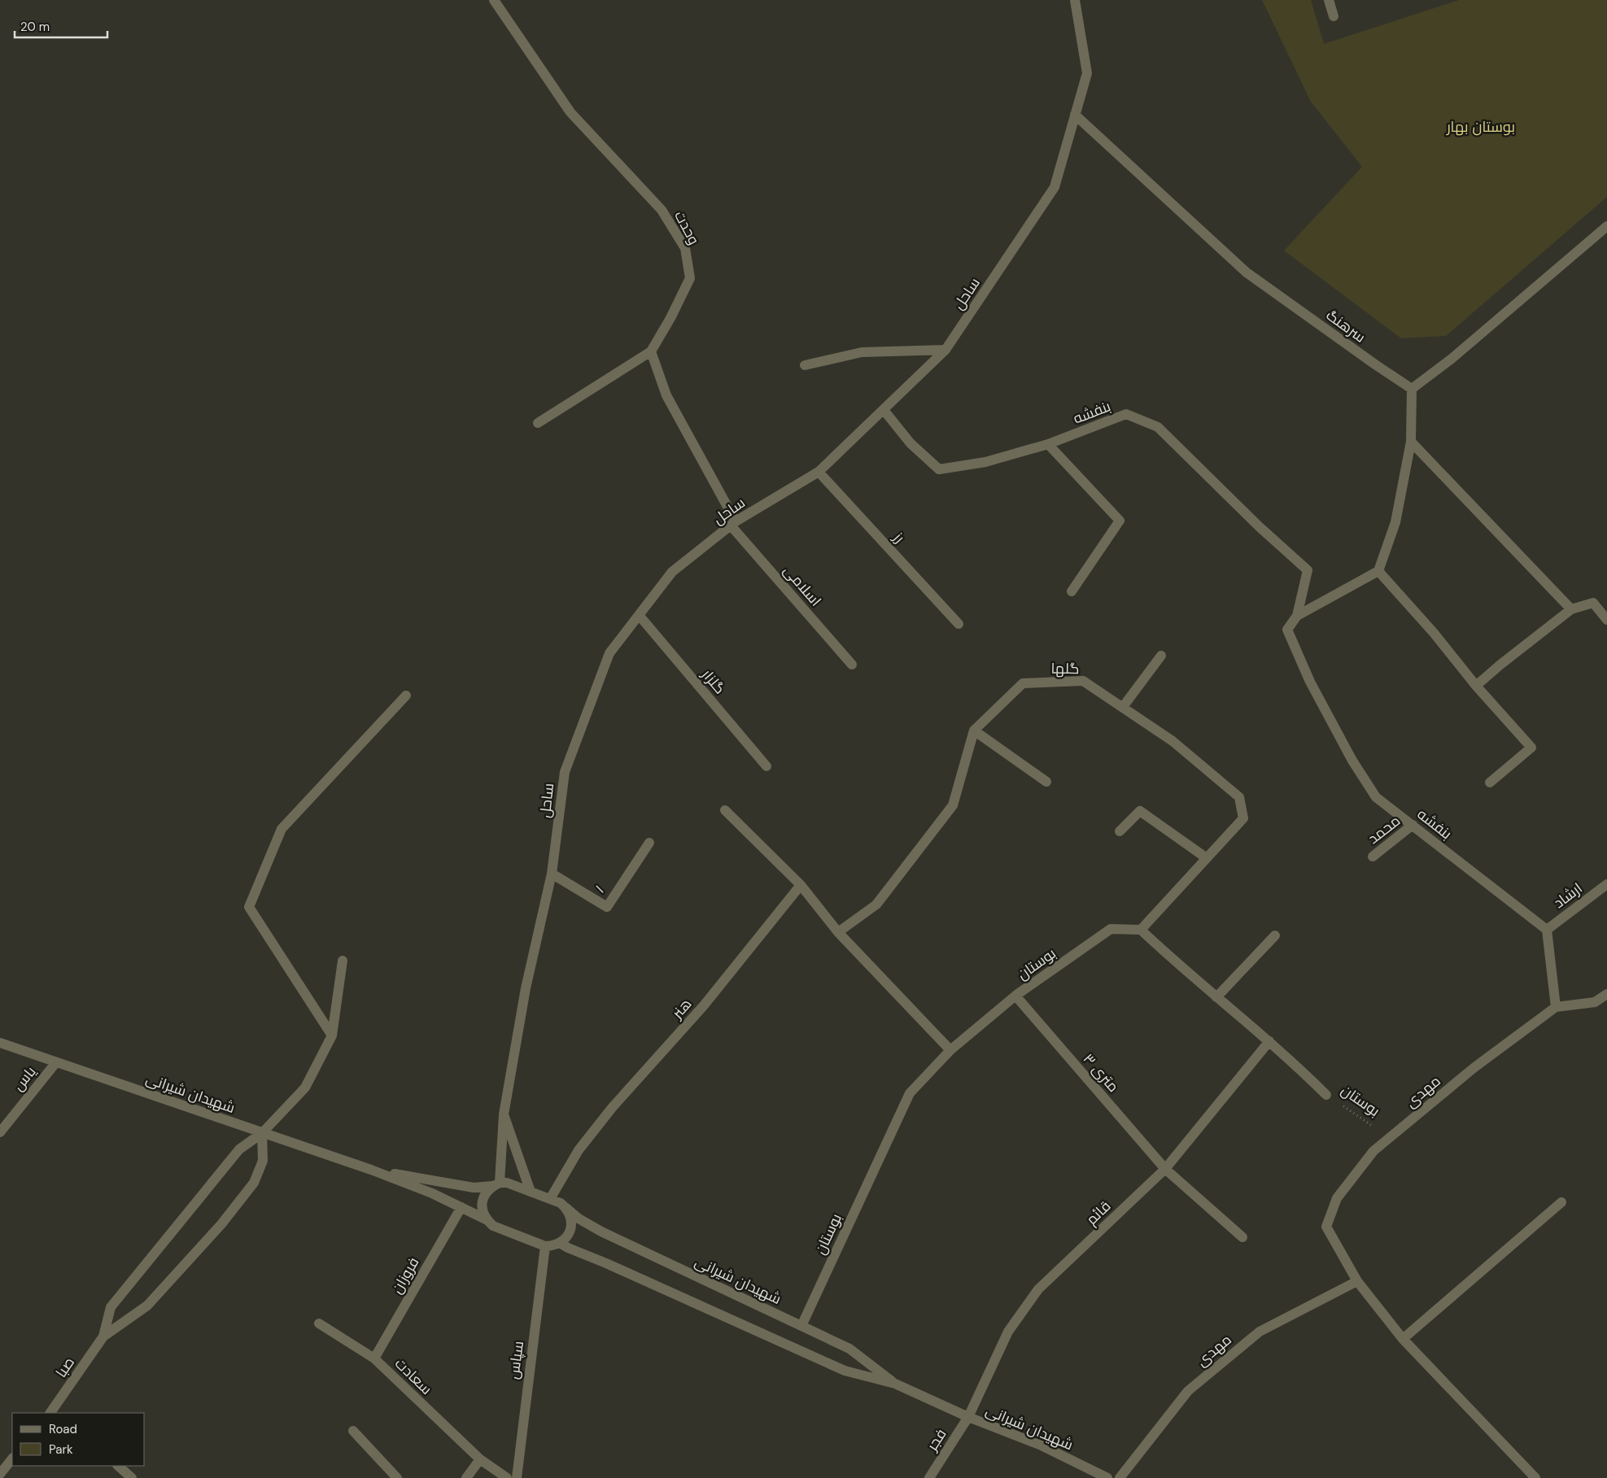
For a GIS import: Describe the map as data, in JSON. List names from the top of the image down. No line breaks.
{"streets":{"street":["وحدت","ساحل","سرهنگ","بنفشه","رز","اسلامی","گلها","گلزار","محمد","۱","ارشاد","بوستان","هنر","۳ متری","یاس","مهدی","شهیدان شیرانی","قائم","فروزان","سپاس","صبا","سعادت","فجر"]},"crossings":[["ساحل","سرهنگ"],["ساحل","بنفشه"],["ساحل","رز"],["ساحل","اسلامی"],["ساحل","گلزار"],["ساحل","۱"],["ساحل","شهیدان شیرانی"],["بنفشه","محمد"],["بنفشه","ارشاد"],["گلها","بوستان"],["بوستان","۳ متری"],["بوستان","مهدی"],["بوستان","شهیدان شیرانی"],["بوستان","قائم"],["هنر","شهیدان شیرانی"],["۳ متری","قائم"],["یاس","شهیدان شیرانی"],["شهیدان شیرانی","قائم"],["شهیدان شیرانی","فروزان"],["شهیدان شیرانی","سپاس"],["شهیدان شیرانی","فجر"],["قائم","فجر"],["فروزان","سعادت"]],"parks":["بوستان بهار"],"legend":["Road","Park"],"scale_bar":"20 m"}
